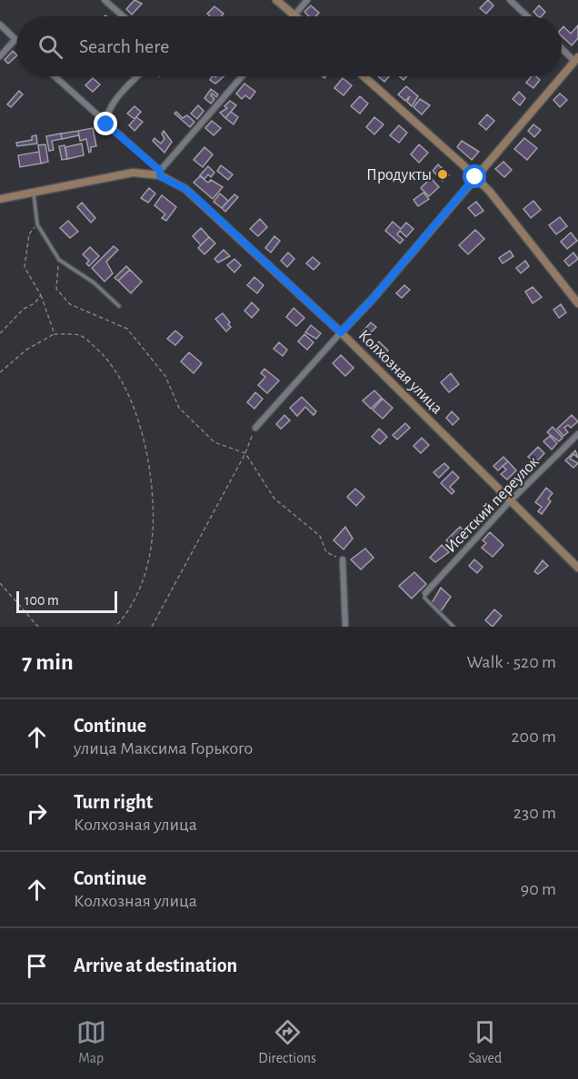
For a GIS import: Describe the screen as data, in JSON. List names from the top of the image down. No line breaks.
{"streets":{"main road":["Колхозная улица"],"street":["Исетский переулок"]},"crossings":[["Колхозная улица","Исетский переулок"]],"places":["Продукты"],"scale_bar":"100 m","page":{"search":"Search here","scale":"100 m","heading":["7 min","Walk · 520 m"],"list":[["Continue","улица Максима Горького","200 m"],["Turn right","Колхозная улица","230 m"],["Continue","Колхозная улица","90 m"],"Arrive at destination"],"nav":["Map","Directions","Saved"]}}
